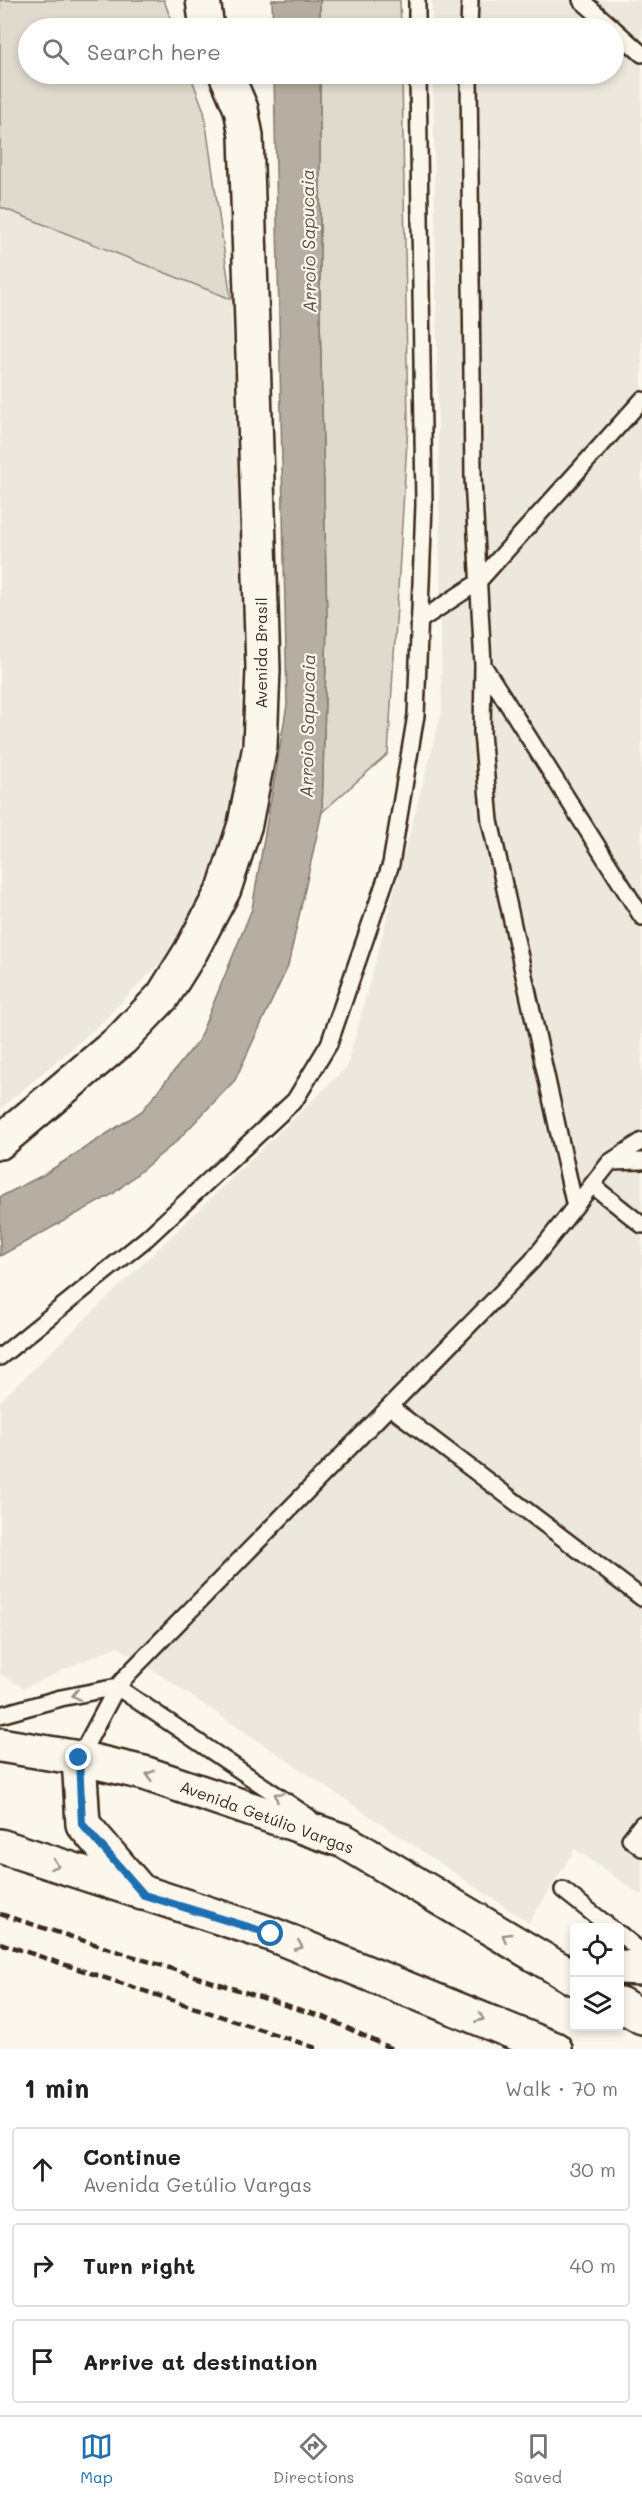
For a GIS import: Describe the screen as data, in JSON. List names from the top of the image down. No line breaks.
{"streets":{"main road":["Avenida Brasil","Avenida Getúlio Vargas"]},"water":["Arroio Sapucaia"],"page":{"search":"Search here","heading":["1 min","Walk · 70 m"],"list":[["Continue","Avenida Getúlio Vargas","30 m"],["Turn right","40 m"],"Arrive at destination"],"nav":["Map","Directions","Saved"]}}
